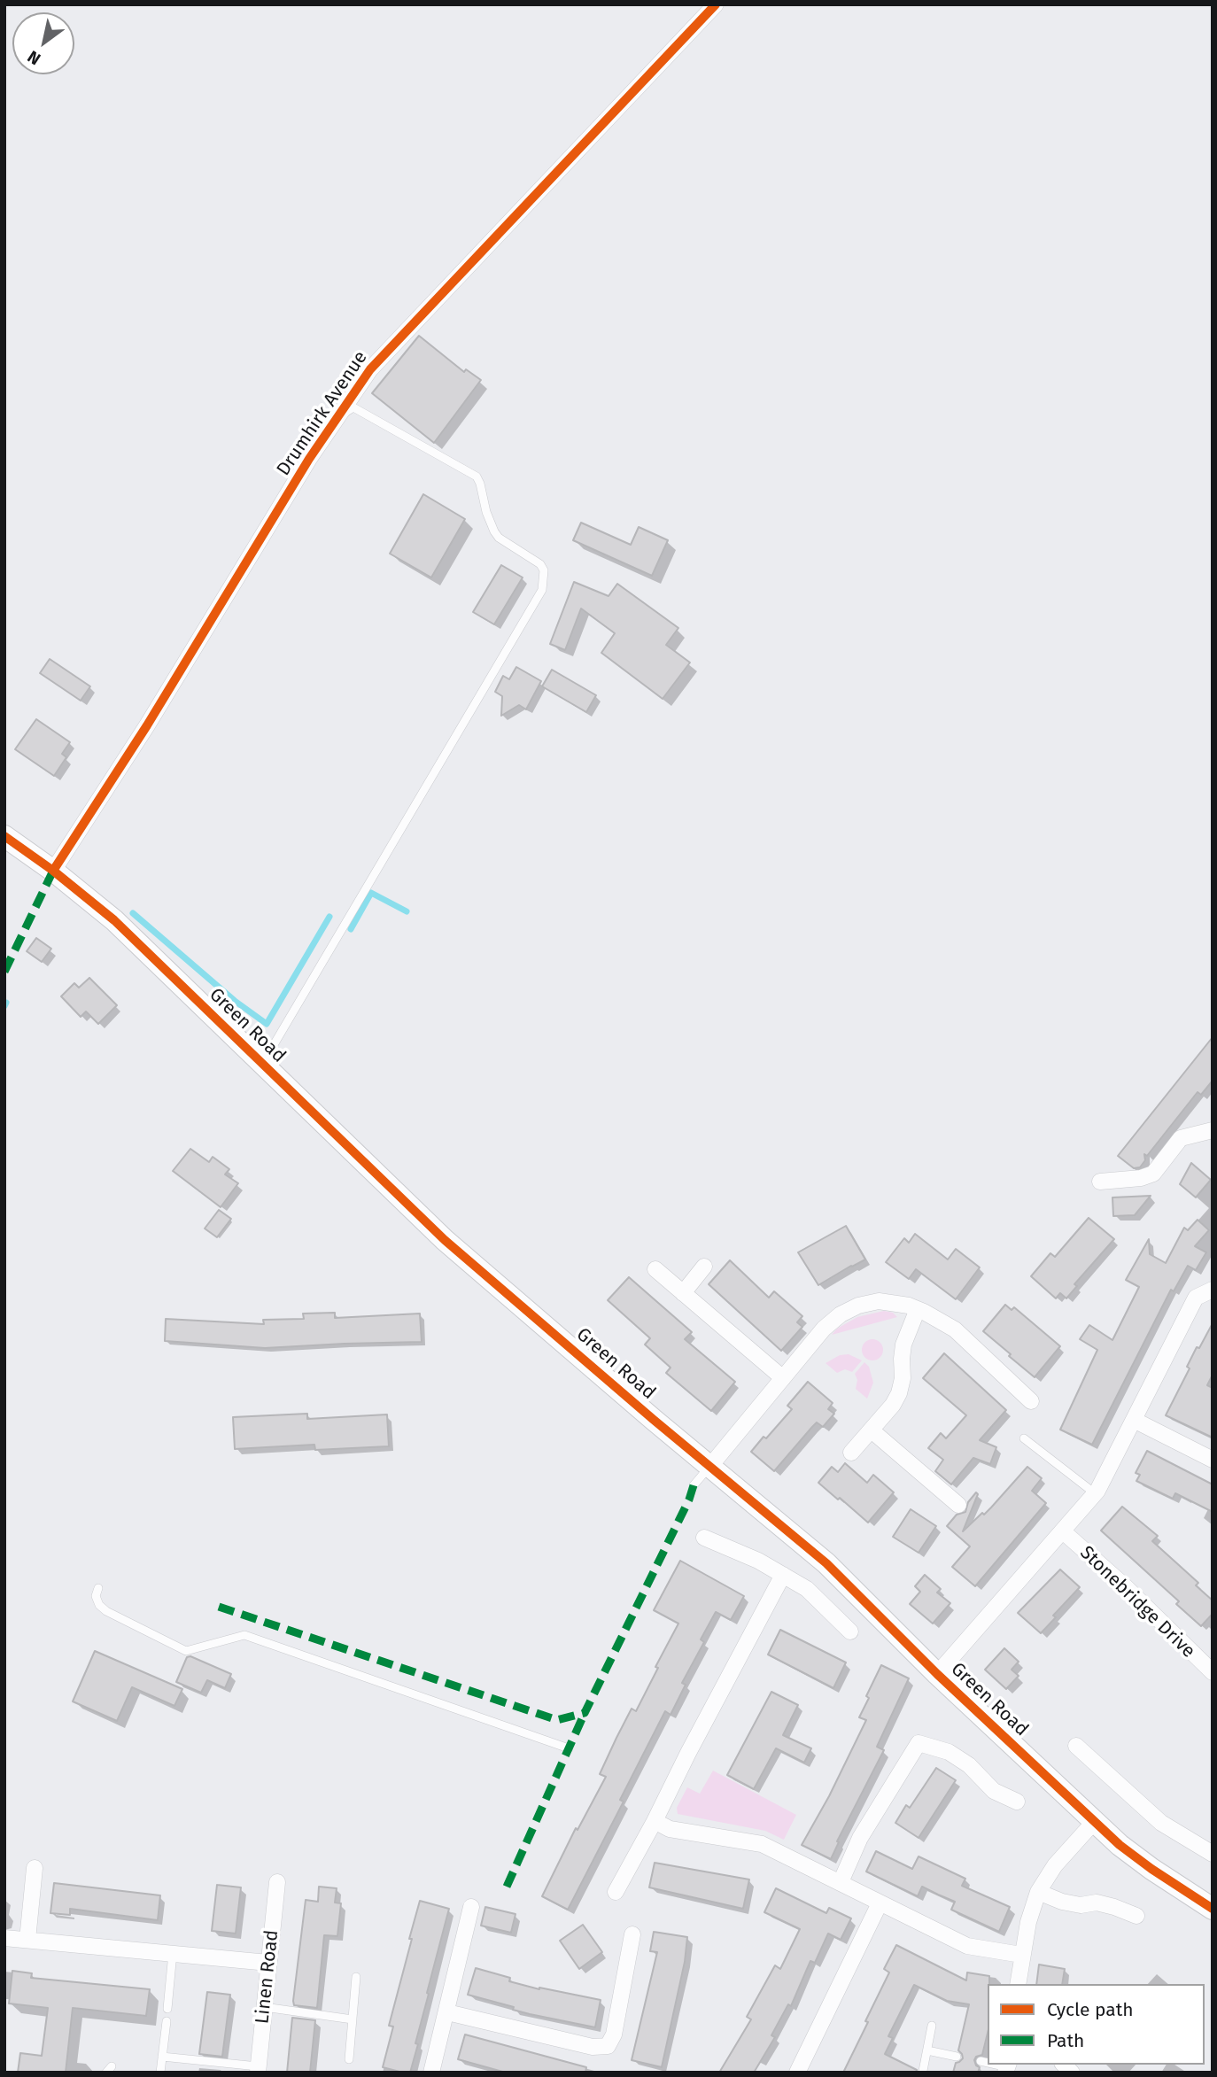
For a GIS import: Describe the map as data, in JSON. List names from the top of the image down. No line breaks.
{"streets":{"street":["Drumhirk Avenue","Green Road","Stonebridge Drive","Linen Road"]},"crossings":[["Drumhirk Avenue","Green Road"]],"legend":["Cycle path","Path"],"north":"bottom left"}
